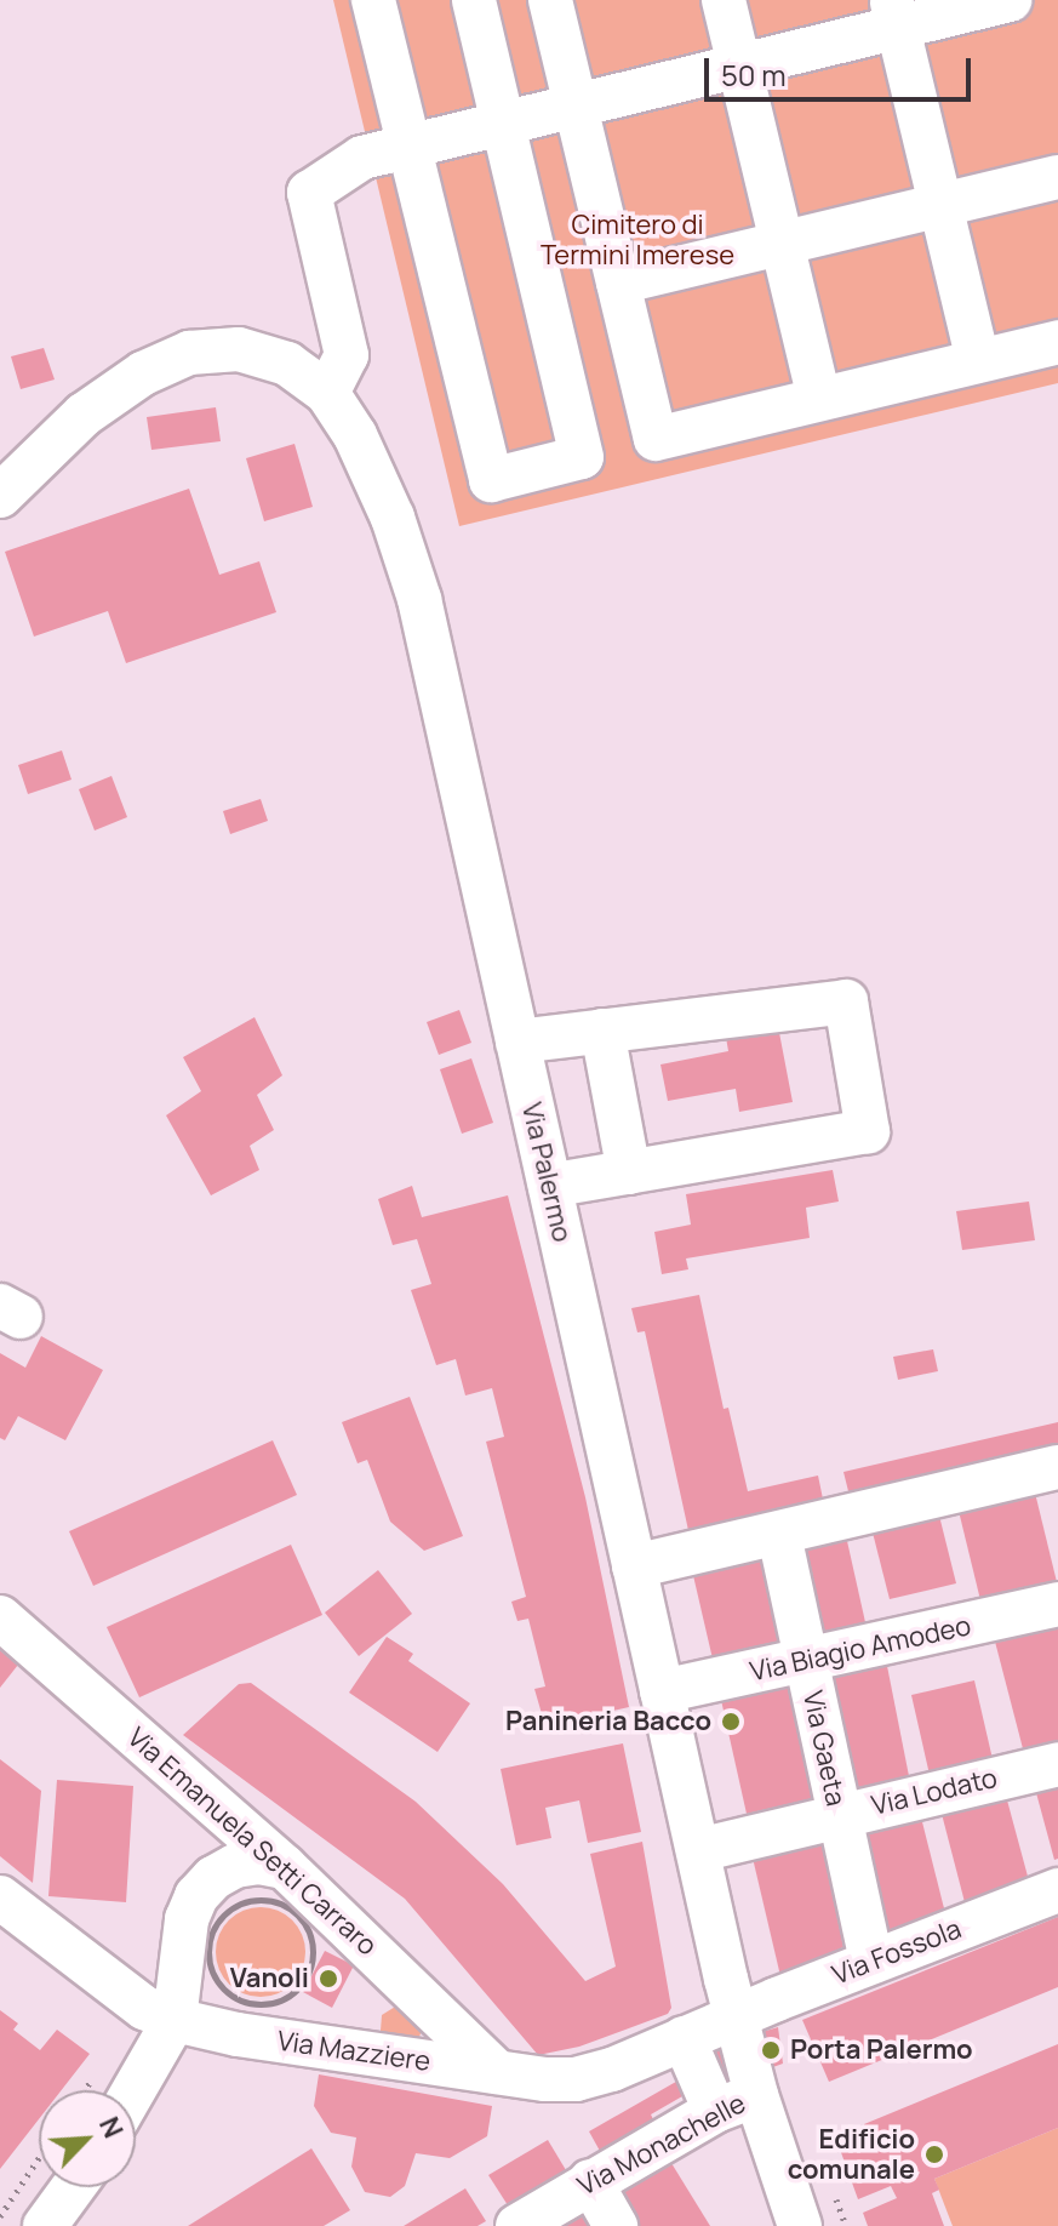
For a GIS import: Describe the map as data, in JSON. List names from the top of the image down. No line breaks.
{"streets":{"street":["Via Palermo","Via Biagio Amodeo","Via Gaeta","Via Lodato","Via Emanuela Setti Carraro","Via Fossola","Via Mazziere","Via Monachelle"]},"crossings":[["Via Palermo","Via Biagio Amodeo"],["Via Palermo","Via Lodato"],["Via Palermo","Via Fossola"],["Via Palermo","Via Mazziere"],["Via Palermo","Via Monachelle"],["Via Biagio Amodeo","Via Gaeta"],["Via Gaeta","Via Lodato"],["Via Gaeta","Via Fossola"],["Via Emanuela Setti Carraro","Via Mazziere"],["Via Fossola","Via Mazziere"]],"parks":["Cimitero di Termini Imerese"],"places":["Panineria Bacco","Vanoli","Porta Palermo","Edificio comunale"],"scale_bar":"50 m","north":"top right"}
